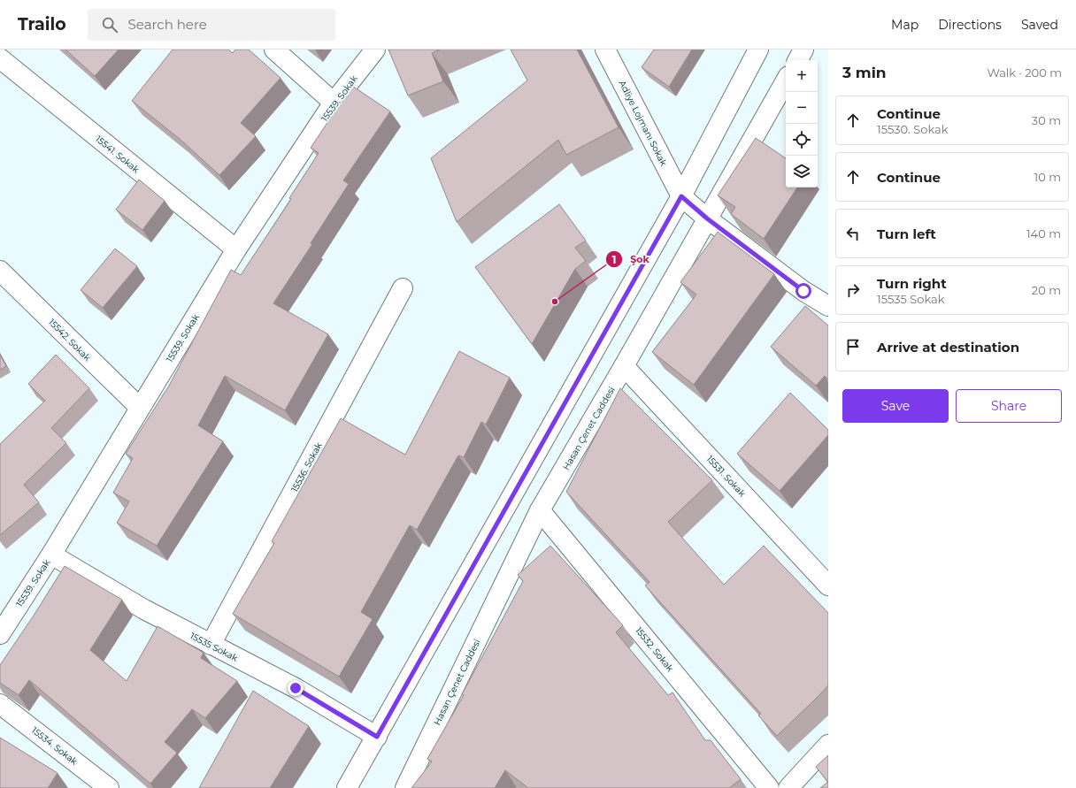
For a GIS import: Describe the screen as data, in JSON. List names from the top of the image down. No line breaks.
{"streets":{"street":["15539. Sokak","Adliye Lojmanı Sokak","15541. Sokak","15542. Sokak","Hasan Çenet Caddesi","15536. Sokak","15531. Sokak","15535 Sokak","15532. Sokak","15534. Sokak"]},"crossings":[["15539. Sokak","15541. Sokak"],["15539. Sokak","15542. Sokak"],["15539. Sokak","15535 Sokak"],["Hasan Çenet Caddesi","15531. Sokak"],["Hasan Çenet Caddesi","15532. Sokak"],["15536. Sokak","15535 Sokak"]],"places":["Şok"],"page":{"header":"Trailo","search":"Search here","nav":["Map","Directions","Saved"],"heading":["3 min","Walk · 200 m"],"map_buttons":["+","−"],"list":[["Continue","15530. Sokak","30 m"],["Continue","10 m"],["Turn left","140 m"],["Turn right","15535 Sokak","20 m"],"Arrive at destination"],"buttons":["Save","Share"]}}
